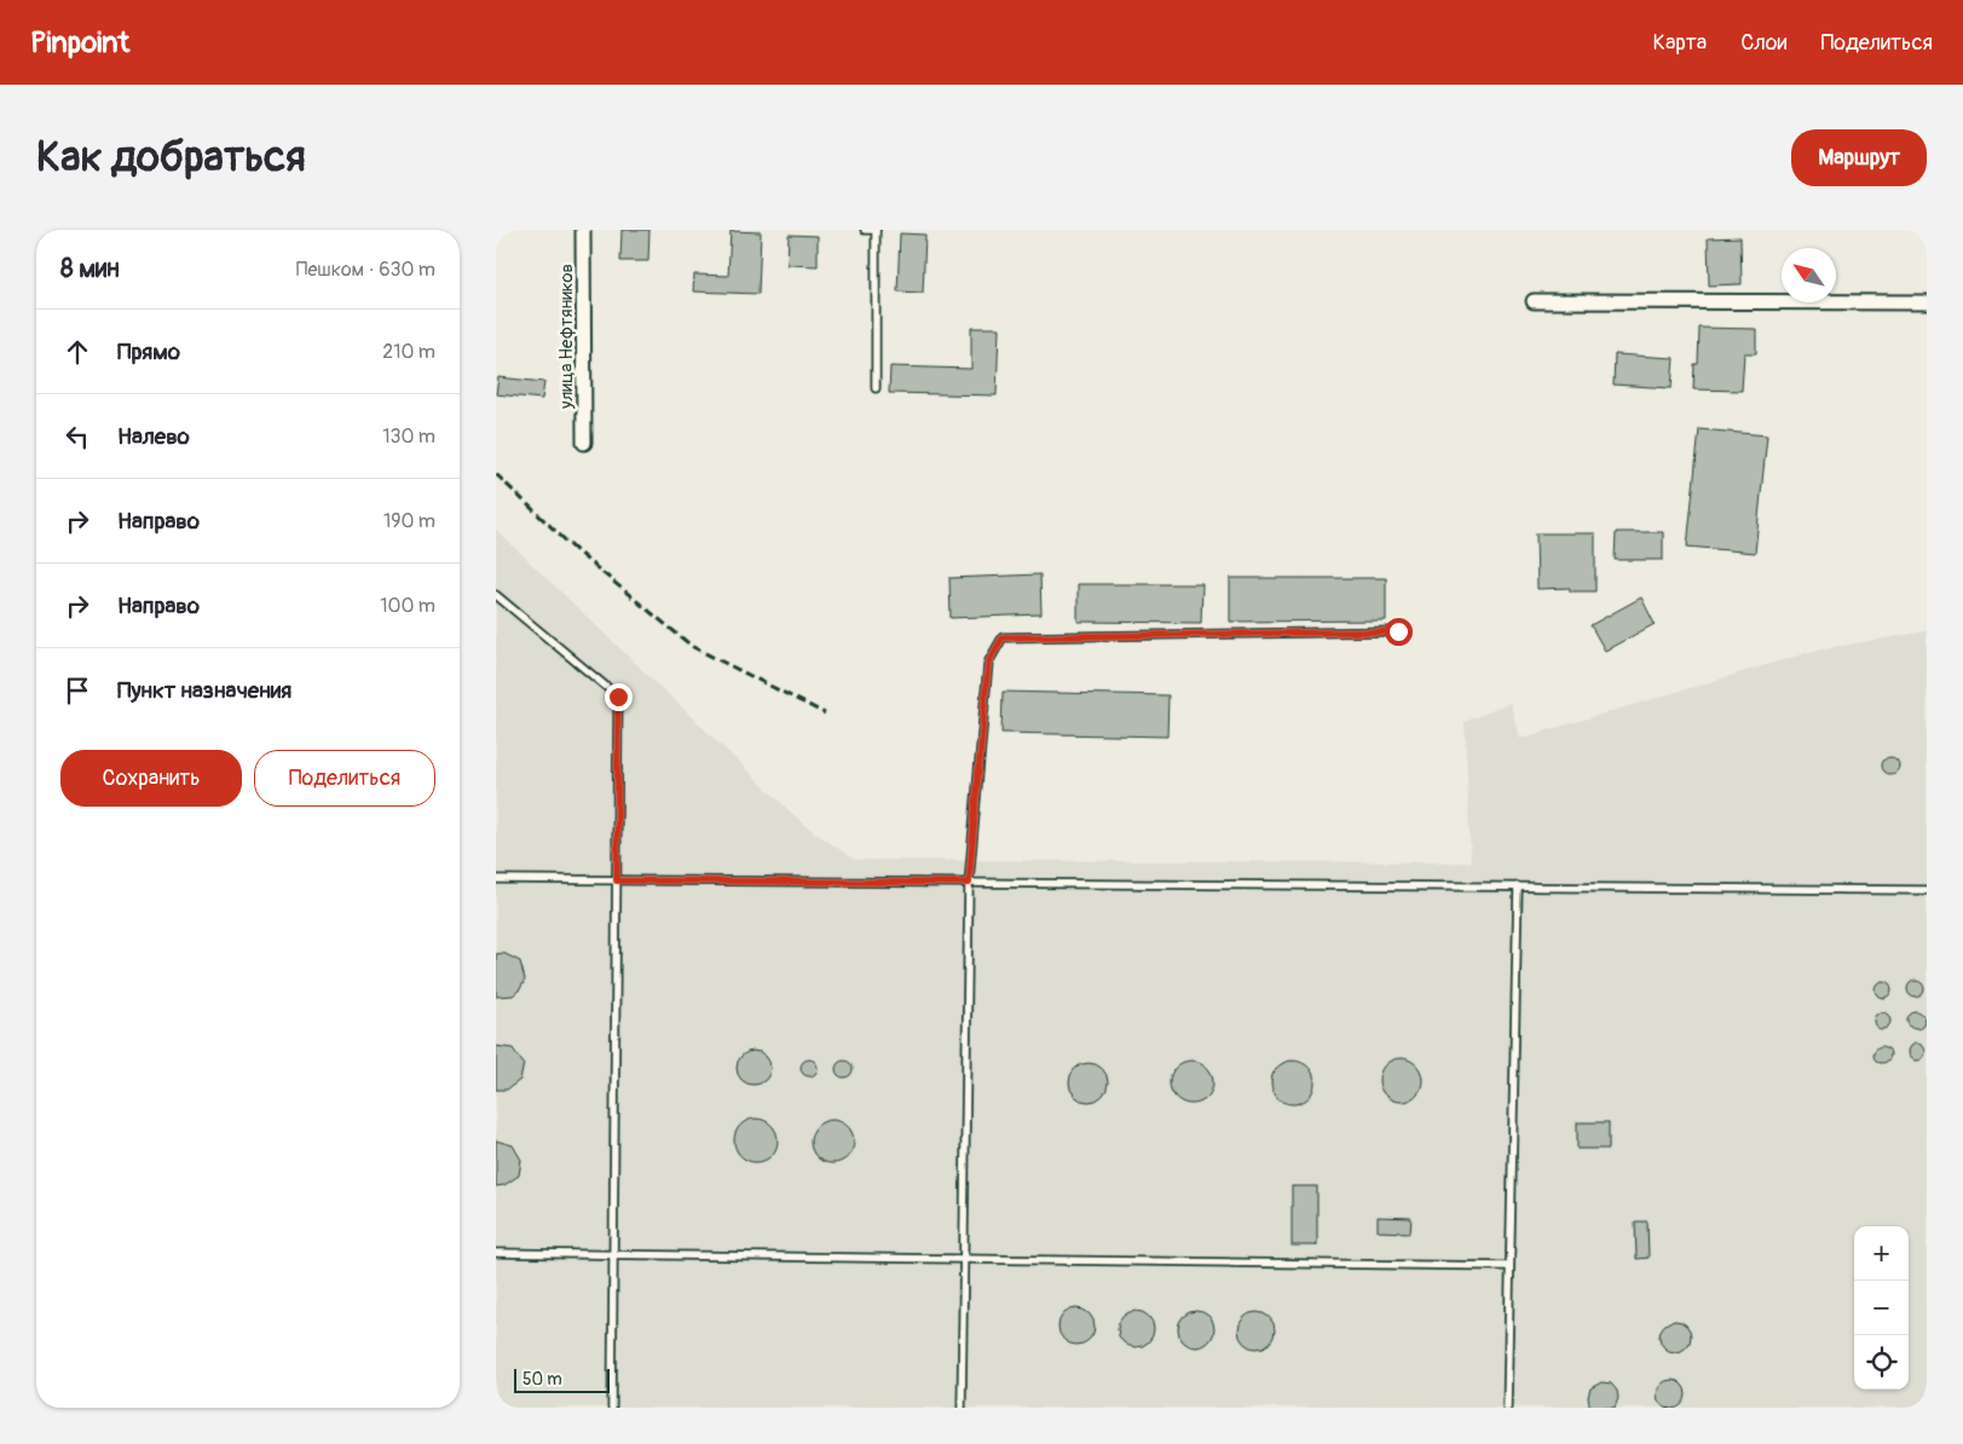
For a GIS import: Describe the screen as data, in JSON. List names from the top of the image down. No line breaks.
{"streets":{"street":["улица Нефтяников"]},"scale_bar":"50 m","north":"top left","page":{"header":"Pinpoint","nav":["Карта","Слои","Поделиться"],"buttons":["Маршрут",["Сохранить","Поделиться"]],"title":"Как добраться","heading":["8 мин","Пешком · 630 m"],"list":[["Прямо","210 m"],["Налево","130 m"],["Направо","190 m"],["Направо","100 m"],"Пункт назначения"],"map_buttons":["+","−"],"scale":"50 m"}}
